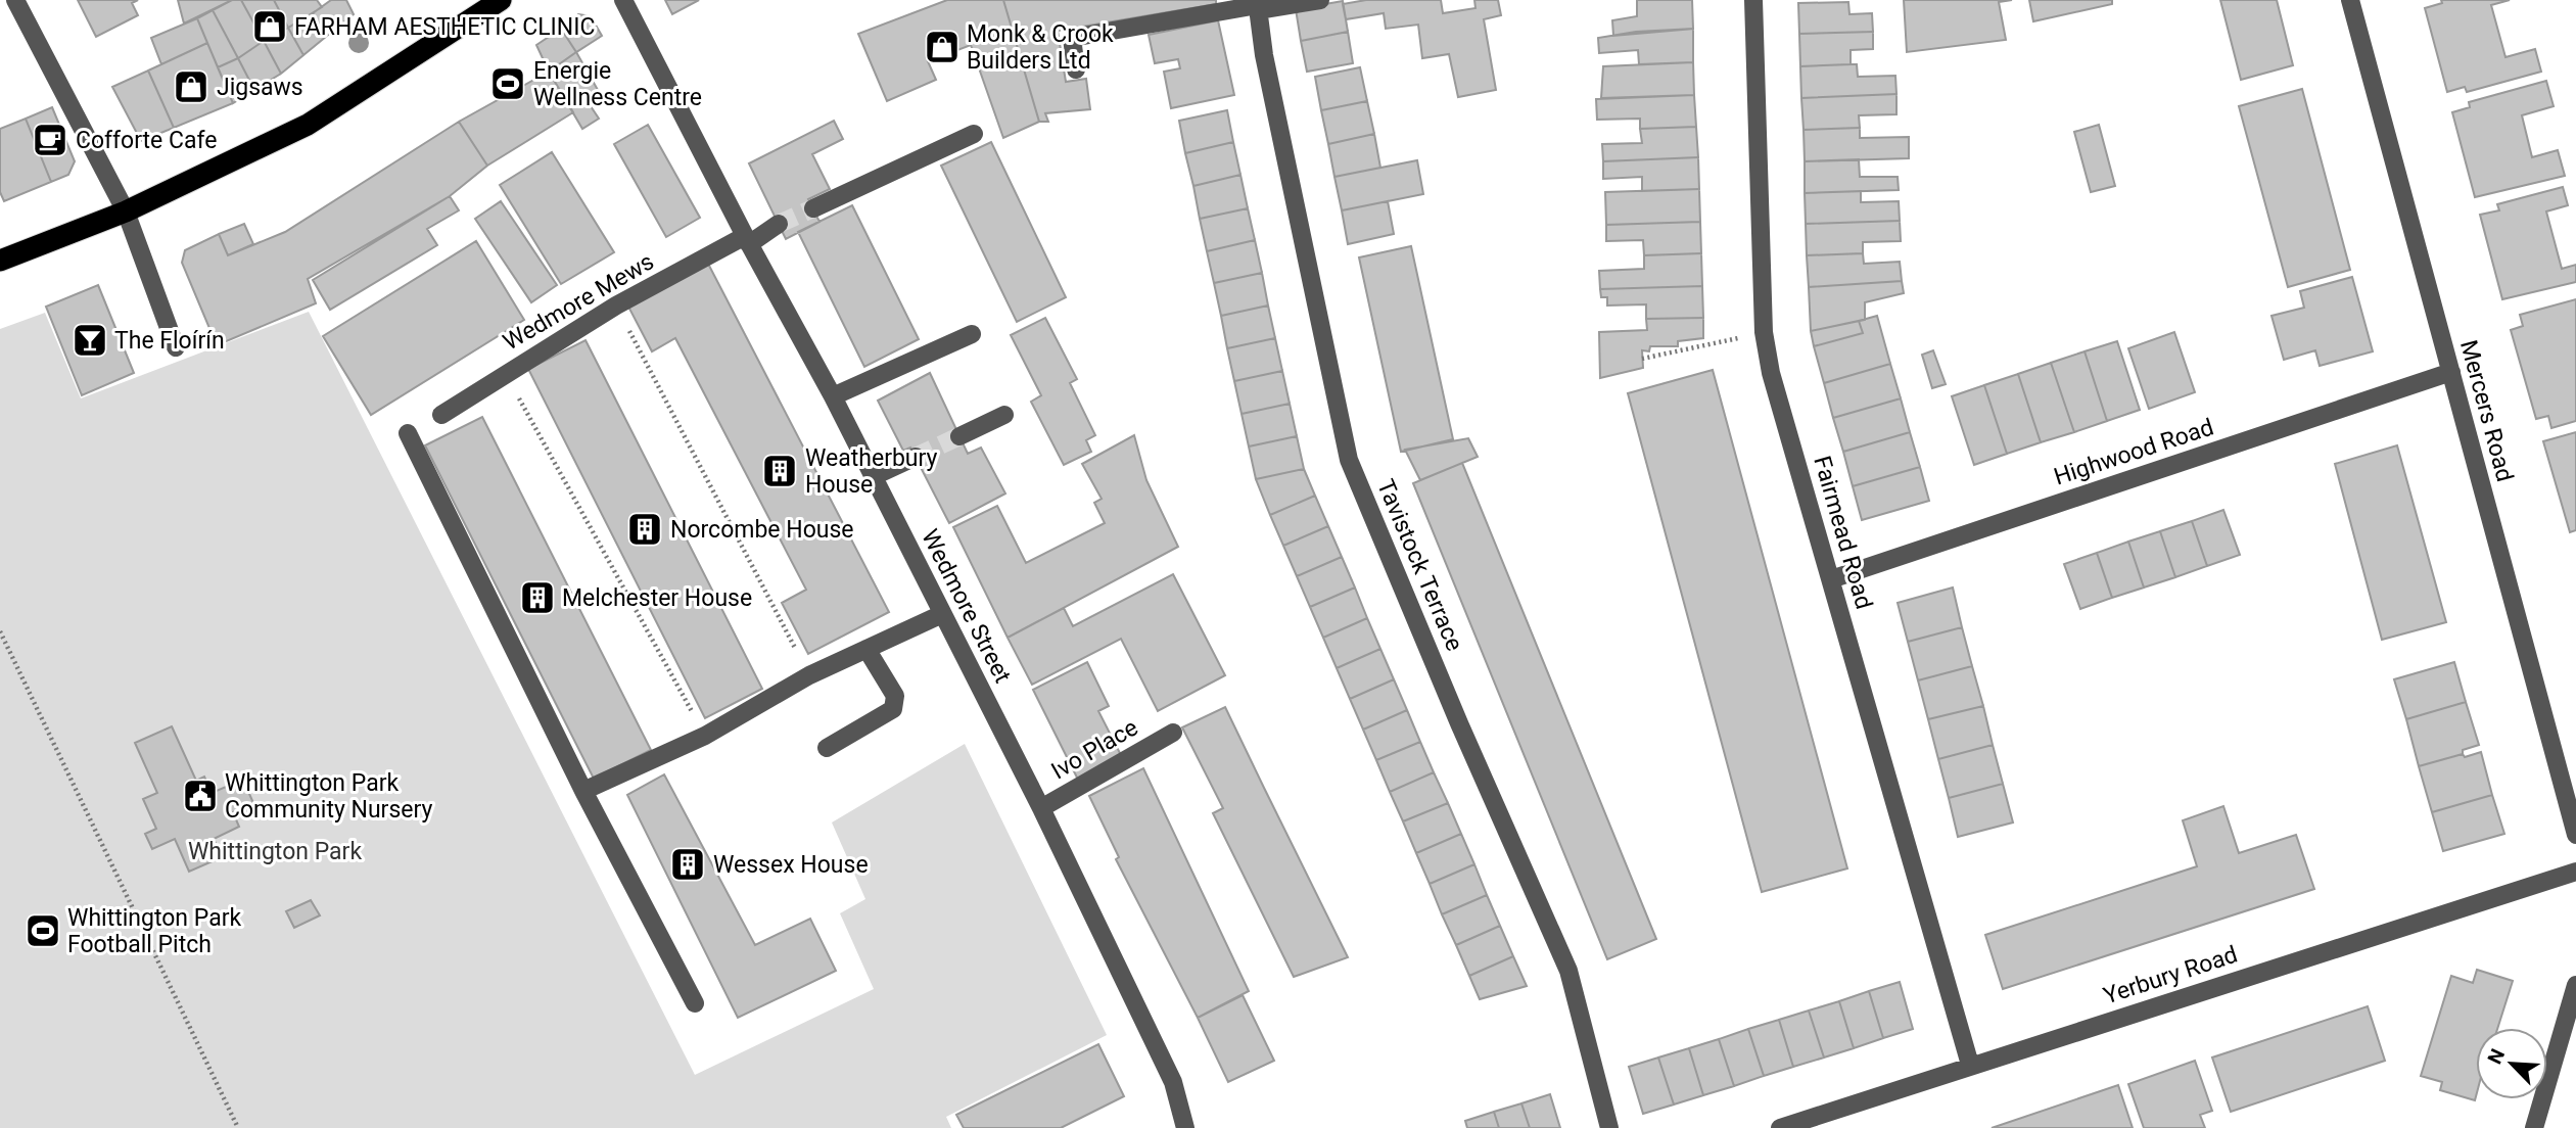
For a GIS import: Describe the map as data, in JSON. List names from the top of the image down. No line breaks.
{"streets":{"street":["Wedmore Mews","Mercers Road","Highwood Road","Fairmead Road","Tavistock Terrace","Wedmore Street","Ivo Place","Yerbury Road"]},"crossings":[["Wedmore Mews","Wedmore Street"],["Mercers Road","Highwood Road"],["Highwood Road","Fairmead Road"],["Fairmead Road","Yerbury Road"],["Wedmore Street","Ivo Place"]],"parks":["Whittington Park"],"places":{"shop":["FARHAM AESTHETIC CLINIC","Monk & Crook Builders Ltd","Jigsaws"],"sports":["Energie Wellness Centre","Whittington Park Football Pitch"],"cafe":["Cofforte Cafe"],"bar":["The Floírín"],"building":["Weatherbury House","Norcombe House","Melchester House","Wessex House"],"public building":["Whittington Park Community Nursery"]},"north":"top left"}
